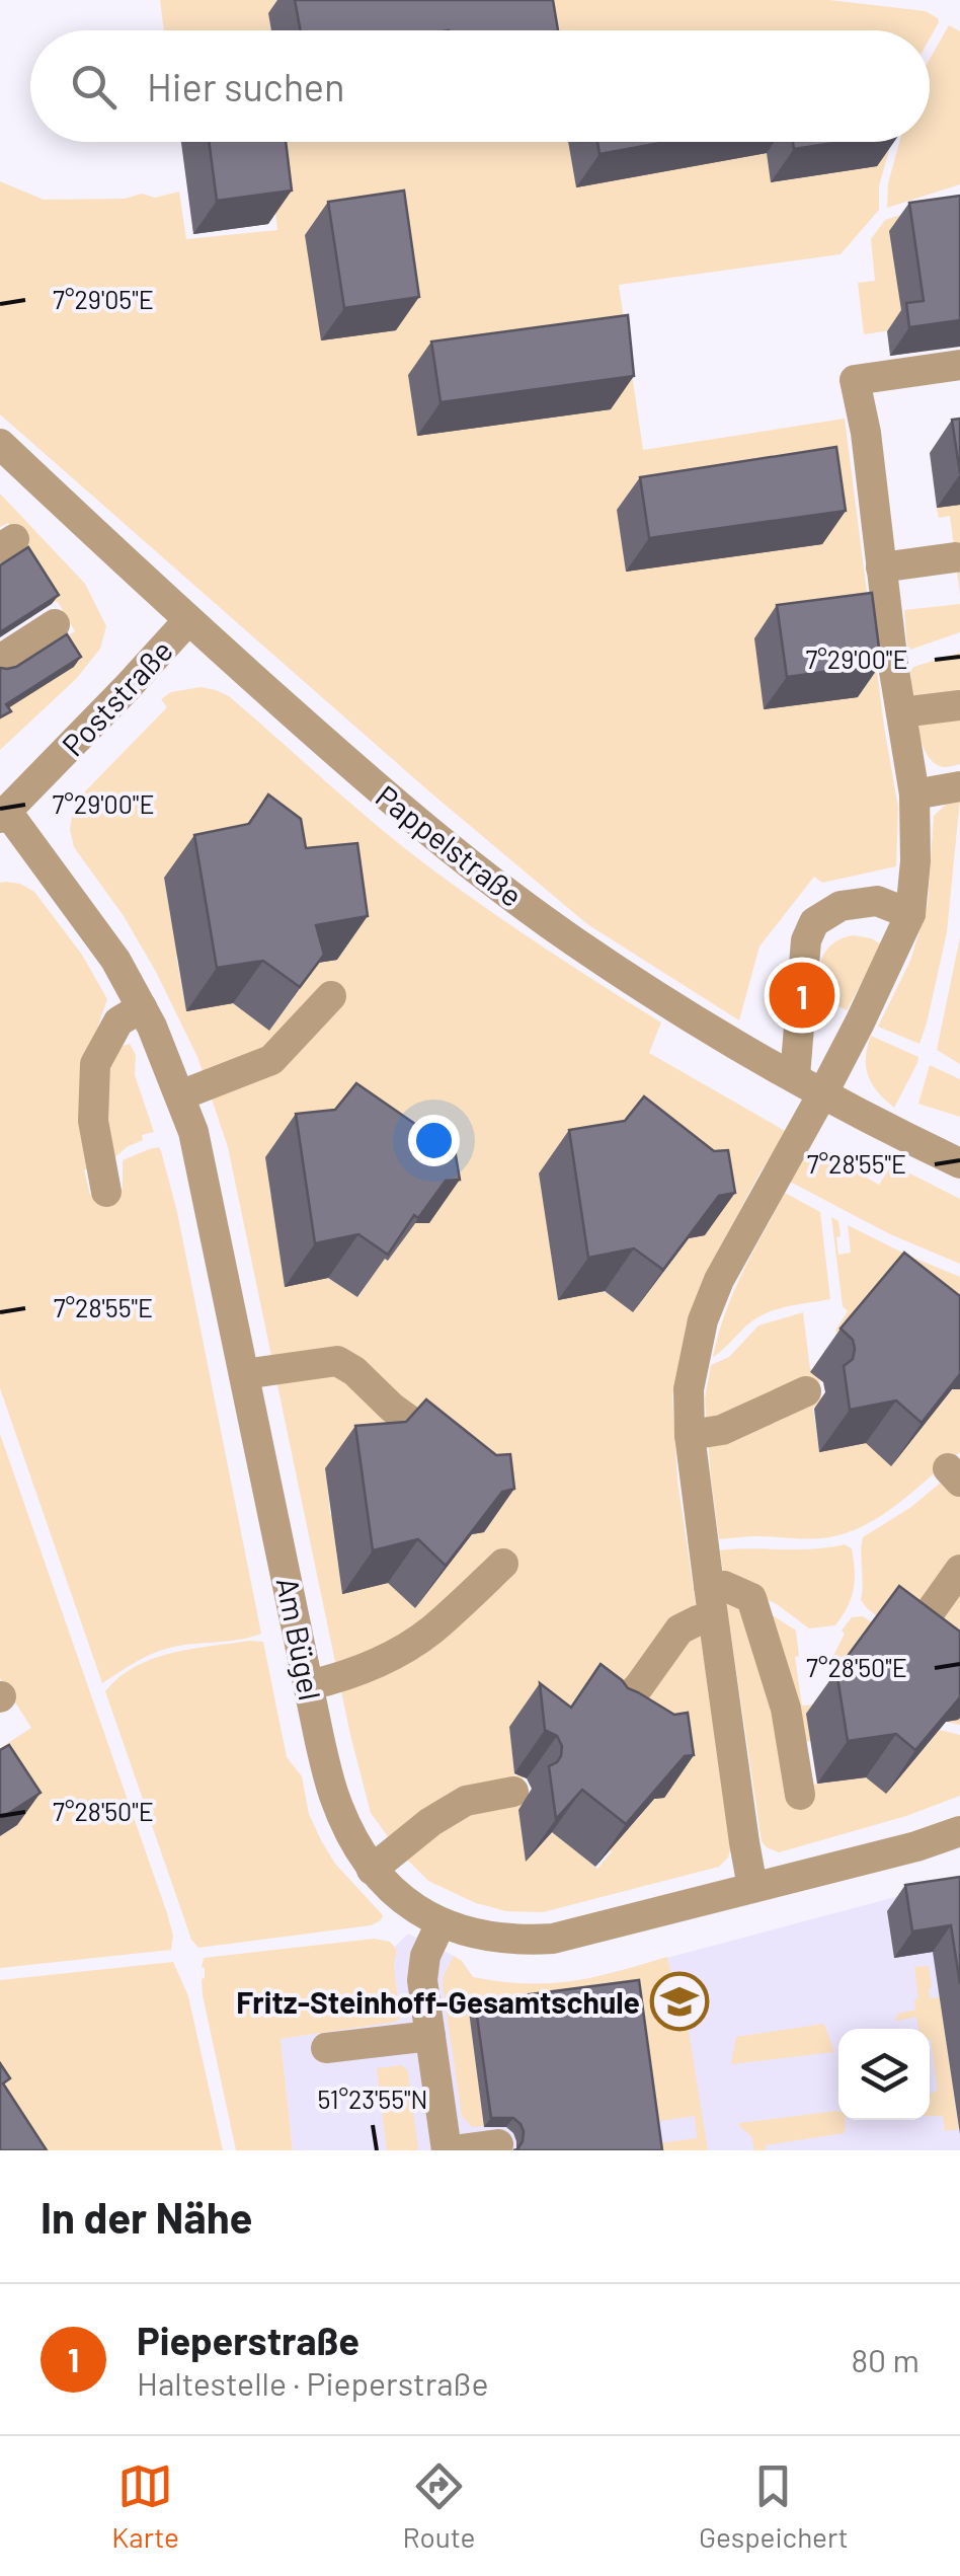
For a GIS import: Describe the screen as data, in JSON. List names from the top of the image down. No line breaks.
{"streets":{"street":["Poststraße","Pappelstraße","Am Bügel"]},"crossings":[["Poststraße","Pappelstraße"],["Poststraße","Am Bügel"]],"places":{"school or university":["Fritz-Steinhoff-Gesamtschule"]},"page":{"search":"Hier suchen","pins":"1","heading":"In der Nähe","list":[{"mark":"1","name":"Pieperstraße","note":"Haltestelle · Pieperstraße","value":"80 m"}],"nav":["Karte","Route","Gespeichert"]},"coordinates":["7°29'05\"E","7°29'00\"E","7°28'55\"E","7°28'50\"E","51°23'55\"N"]}
